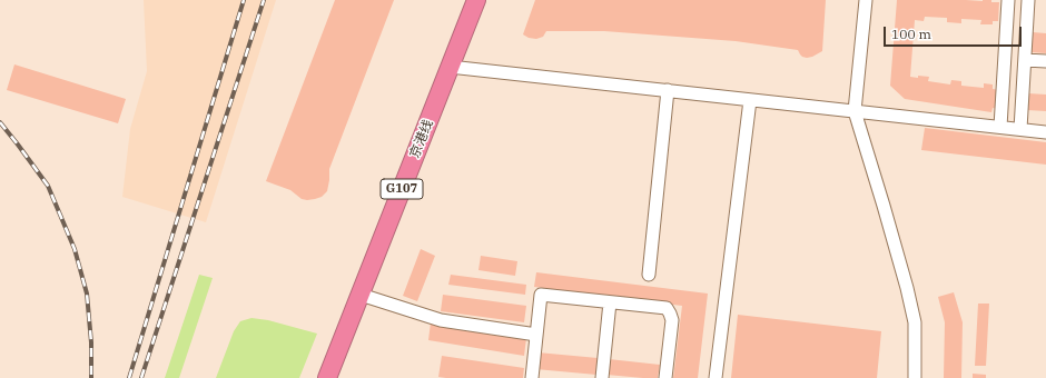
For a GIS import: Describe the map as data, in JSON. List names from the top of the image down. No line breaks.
{"streets":{"highway":["京港线","G107"]},"scale_bar":"100 m"}
